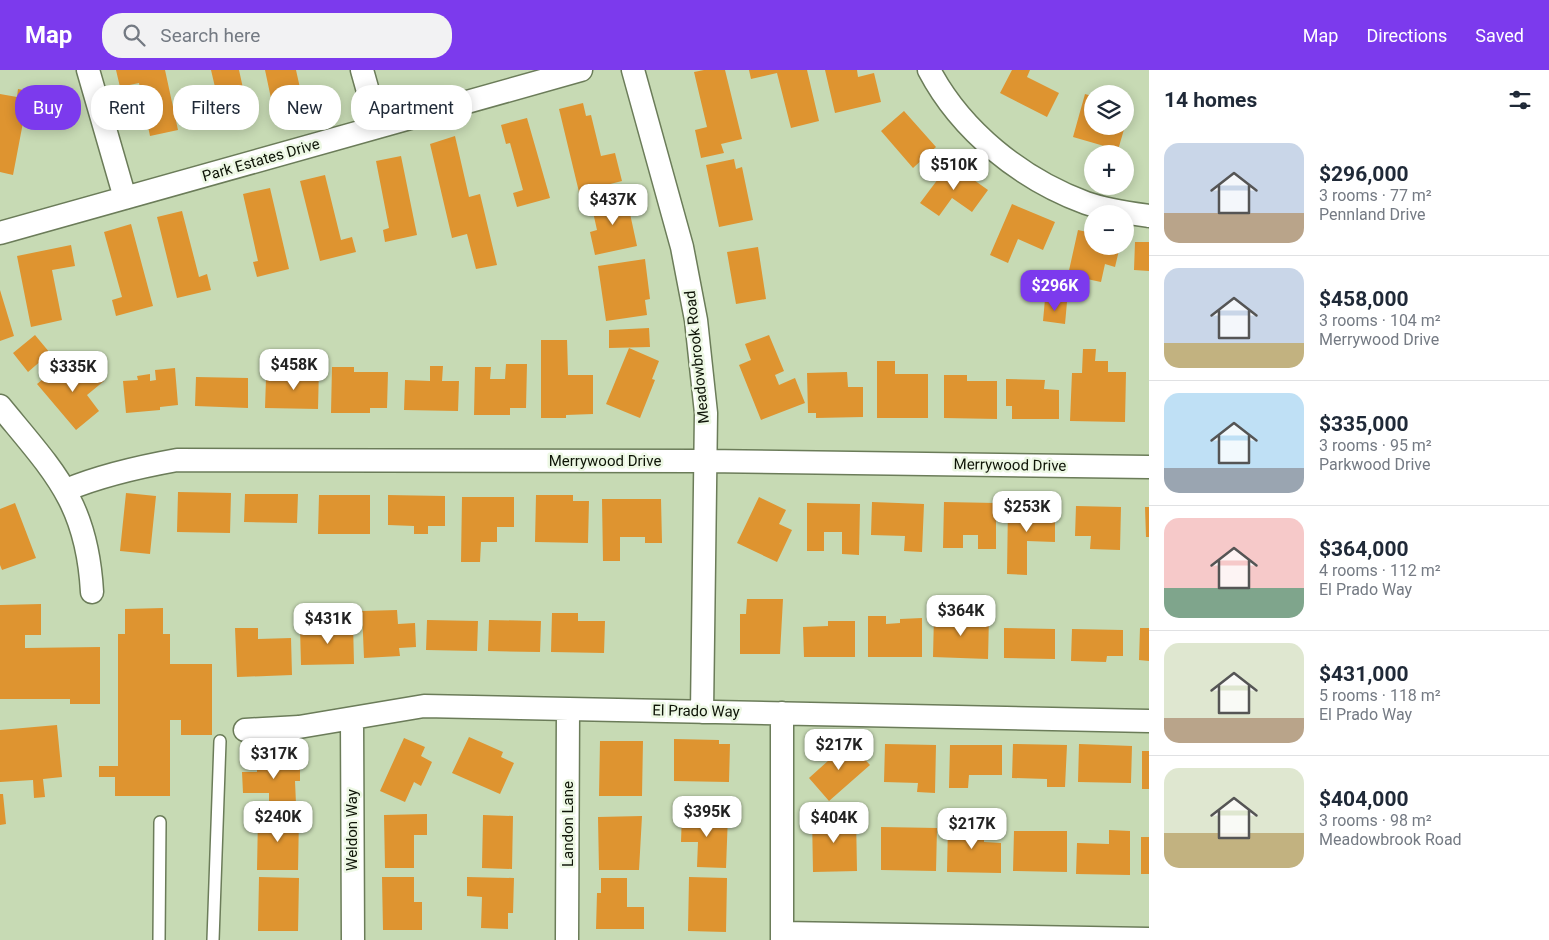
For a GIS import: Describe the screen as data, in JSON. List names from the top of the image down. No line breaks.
{"streets":{"street":["Park Estates Drive","Meadowbrook Road","Merrywood Drive","El Prado Way","Landon Lane","Weldon Way"]},"crossings":[["Meadowbrook Road","Merrywood Drive"],["Meadowbrook Road","El Prado Way"],["El Prado Way","Landon Lane"],["El Prado Way","Weldon Way"]],"page":{"header":"Map","search":"Search here","nav":["Map","Directions","Saved"],"heading":"14 homes","map_buttons":["+","−"],"chip":["Buy","Rent","Filters","New","Apartment"],"list":[{"name":"$296,000","note":"3 rooms · 77 m² · Pennland Drive"},{"name":"$458,000","note":"3 rooms · 104 m² · Merrywood Drive"},{"name":"$335,000","note":"3 rooms · 95 m² · Parkwood Drive"},{"name":"$364,000","note":"4 rooms · 112 m² · El Prado Way"},{"name":"$431,000","note":"5 rooms · 118 m² · El Prado Way"},{"name":"$404,000","note":"3 rooms · 98 m² · Meadowbrook Road"}],"price":["$510K","$437K","$296K","$458K","$335K","$253K","$364K","$431K","$217K","$317K","$395K","$240K","$404K","$217K"]}}
